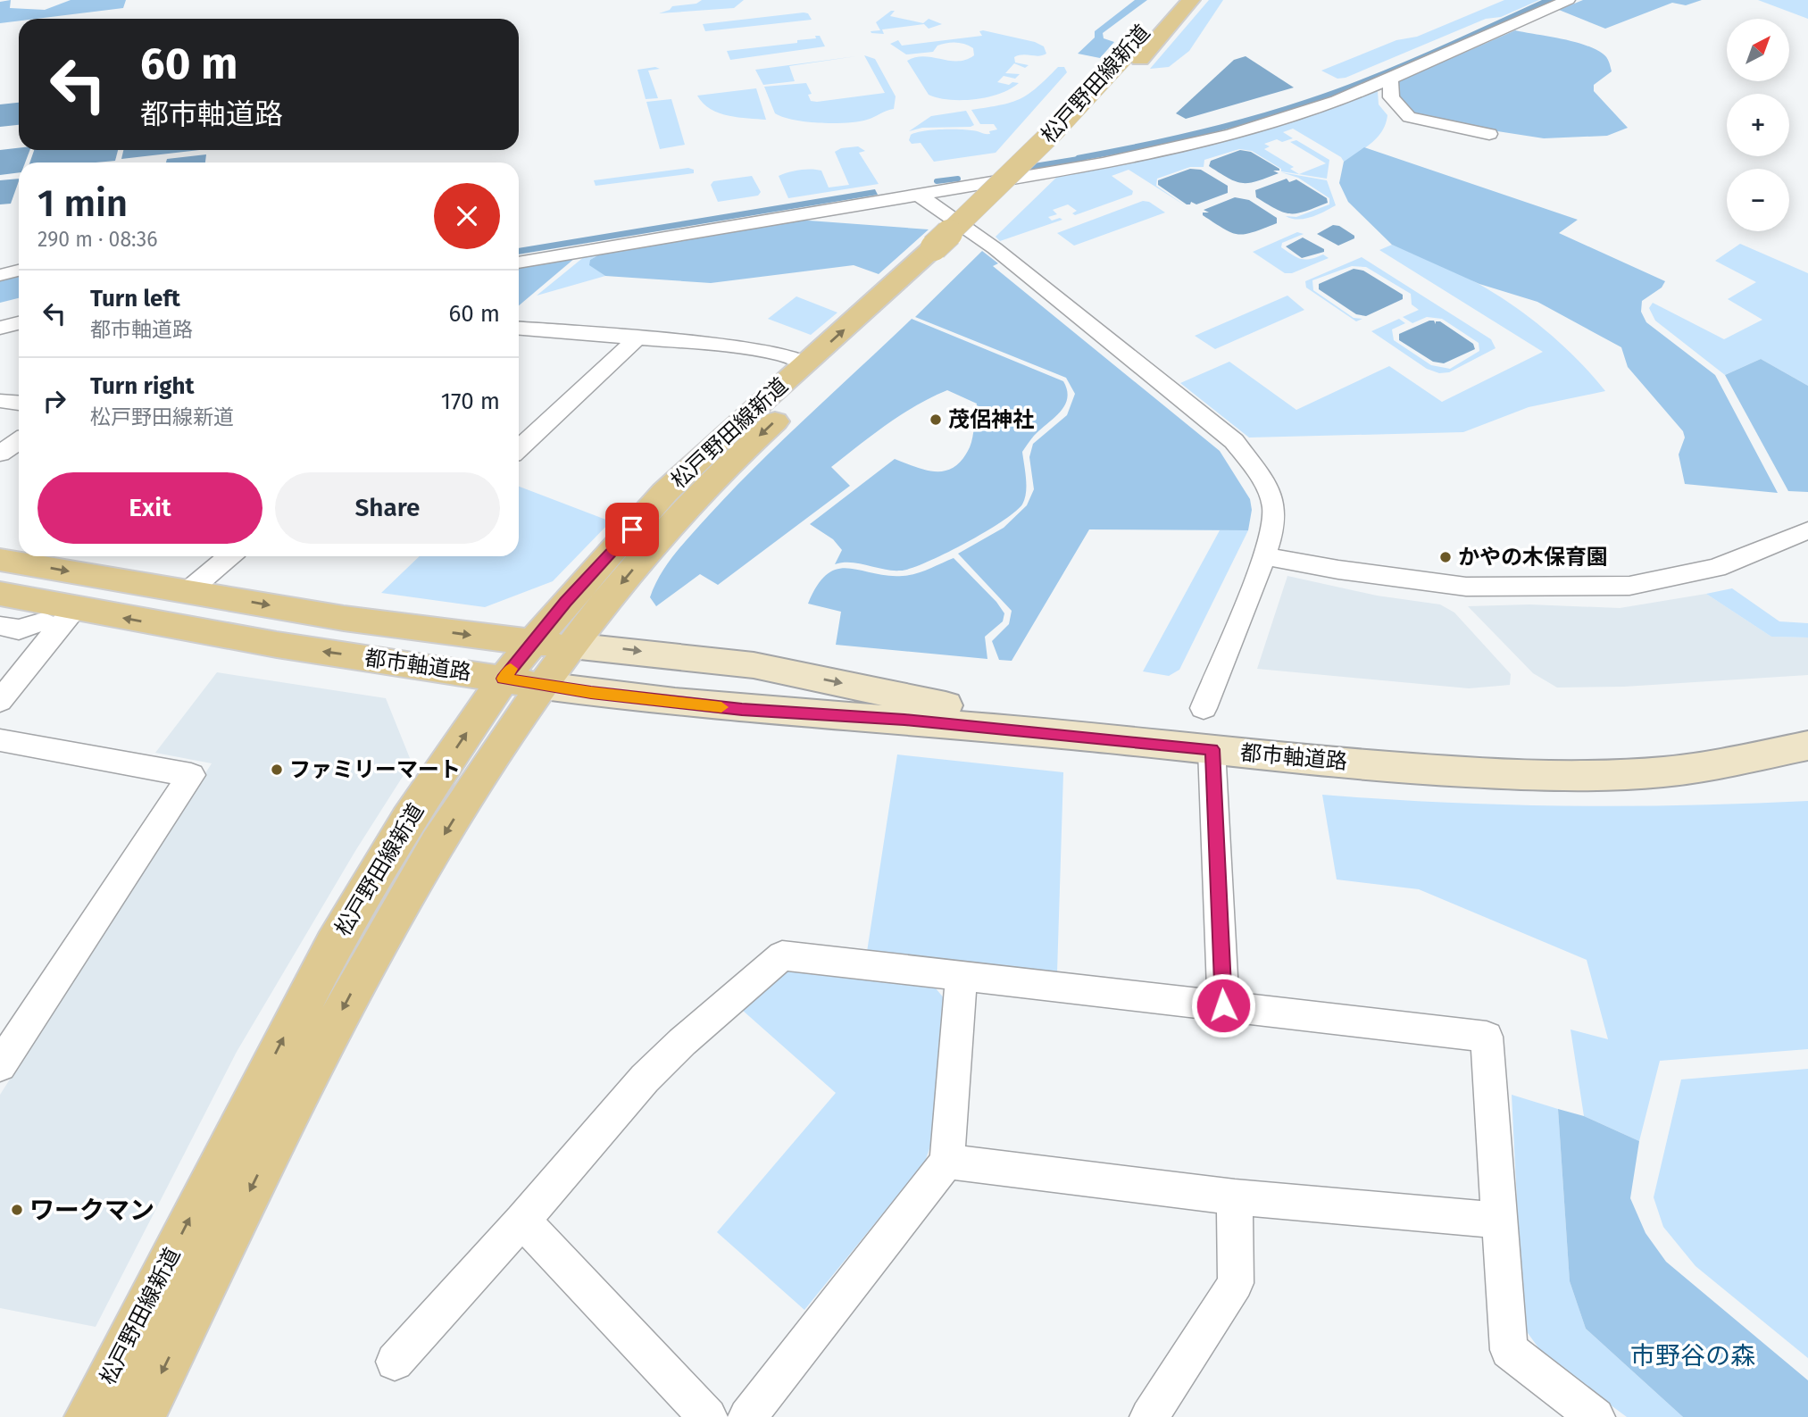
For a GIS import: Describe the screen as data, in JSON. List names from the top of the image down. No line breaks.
{"streets":{"main road":["松戸野田線新道","都市軸道路"]},"crossings":[["松戸野田線新道","都市軸道路"]],"parks":["市野谷の森"],"places":["茂侶神社","かやの木保育園","ファミリーマート","ワークマン"],"north":"top right","page":{"map_buttons":["+","−"],"turn":["60 m","都市軸道路"],"heading":["1 min","290 m · 08:36"],"list":[{"name":"Turn left","note":"都市軸道路","value":"60 m"},{"name":"Turn right","note":"松戸野田線新道","value":"170 m"}],"buttons":["Exit","Share"]}}
